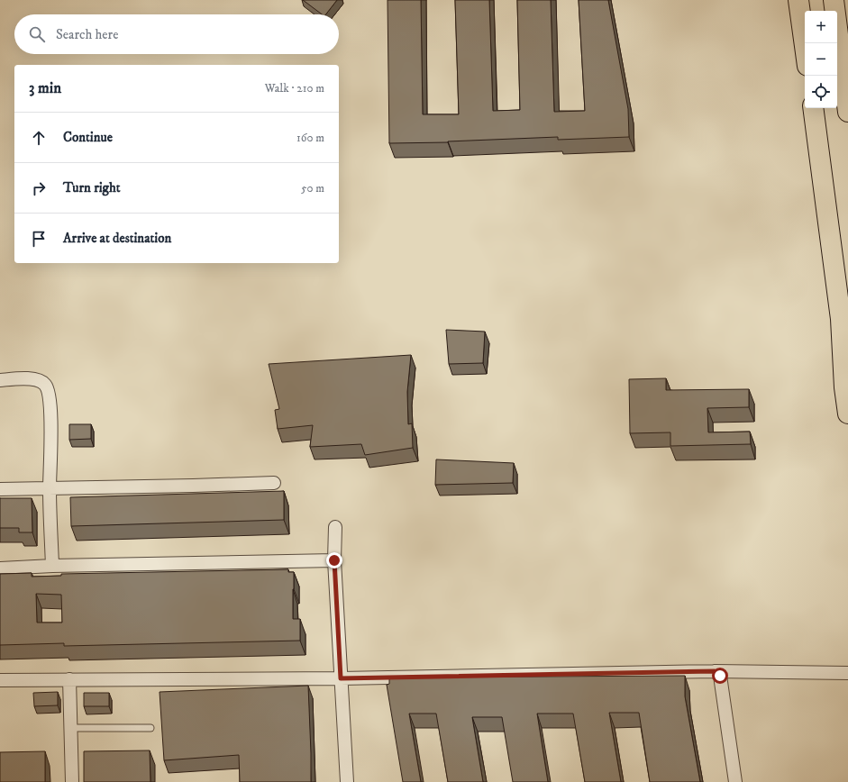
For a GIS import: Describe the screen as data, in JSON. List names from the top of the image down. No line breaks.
{"page":{"map_buttons":["+","−"],"search":"Search here","heading":["3 min","Walk · 210 m"],"list":[["Continue","160 m"],["Turn right","50 m"],"Arrive at destination"]}}
